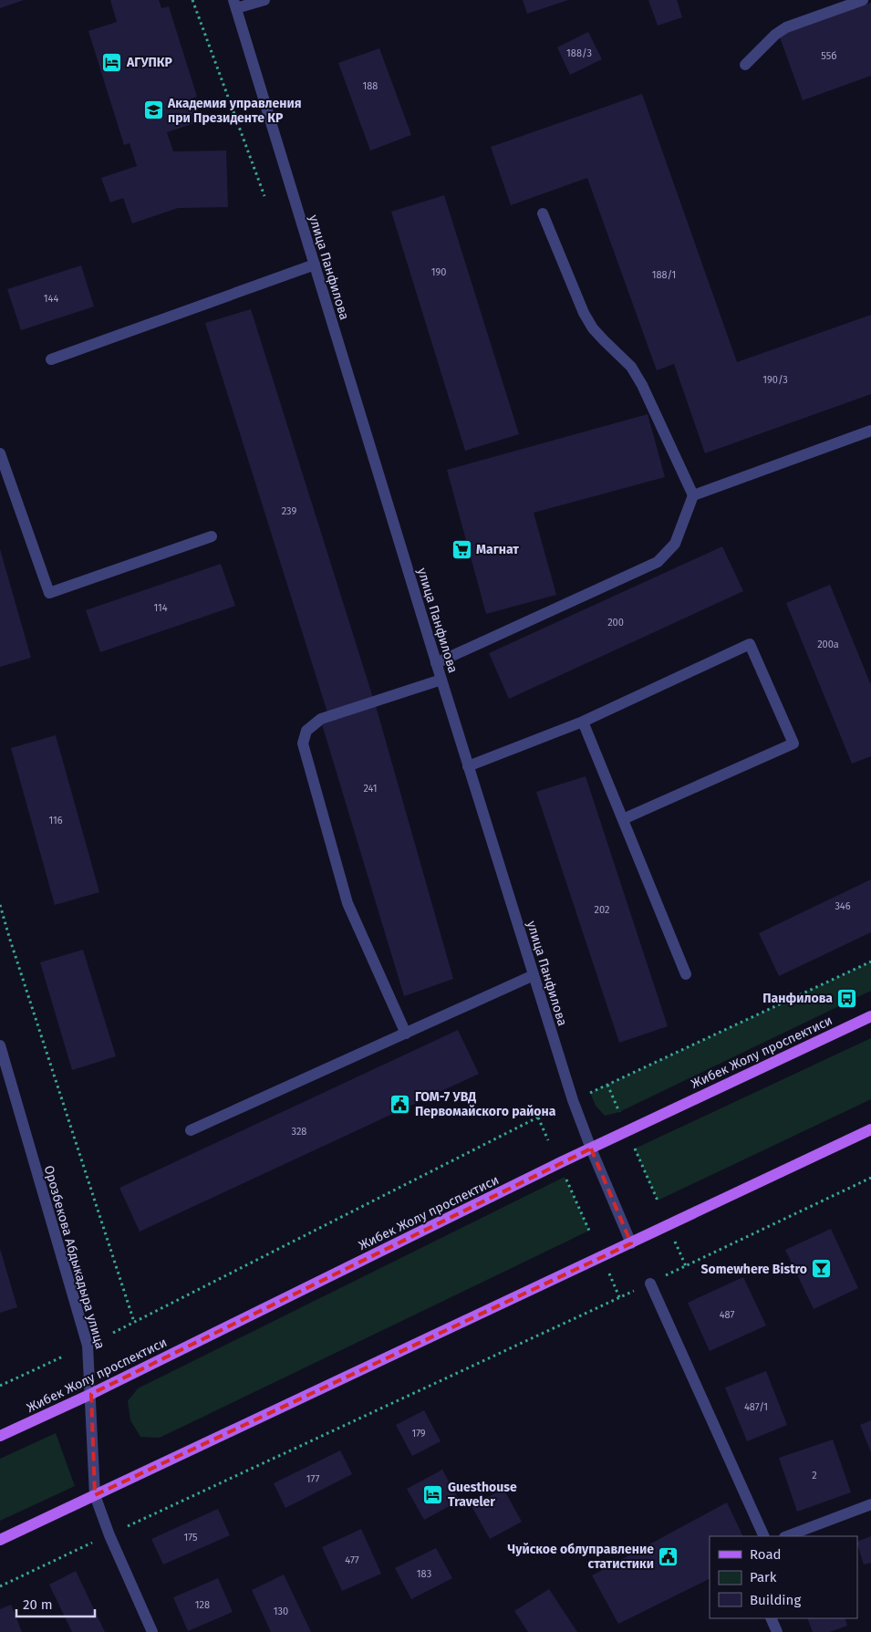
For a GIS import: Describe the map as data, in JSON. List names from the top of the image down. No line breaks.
{"streets":{"main road":["Жибек Жолу проспектиси"],"street":["улица Панфилова","Орозбекова Абдыкадыра улица"]},"crossings":[["улица Панфилова","Жибек Жолу проспектиси"],["Жибек Жолу проспектиси","Орозбекова Абдыкадыра улица"]],"places":{"hotel":["АГУПКР","Guesthouse Traveler"],"school or university":["Академия управления при Президенте КР"],"supermarket":["Магнат"],"bus stop":["Панфилова"],"public building":["ГОМ-7 УВД Первомайского района","Чуйское облуправление статистики"],"bar":["Somewhere Bistro"]},"house_numbers":["188/3","55б","188","190","188/1","144","190/3","239","114","200","200a","241","116","346","202","328","487","487/1","179","2","177","175","477","183","128","130"],"legend":["Road","Park","Building"],"scale_bar":"20 m"}
